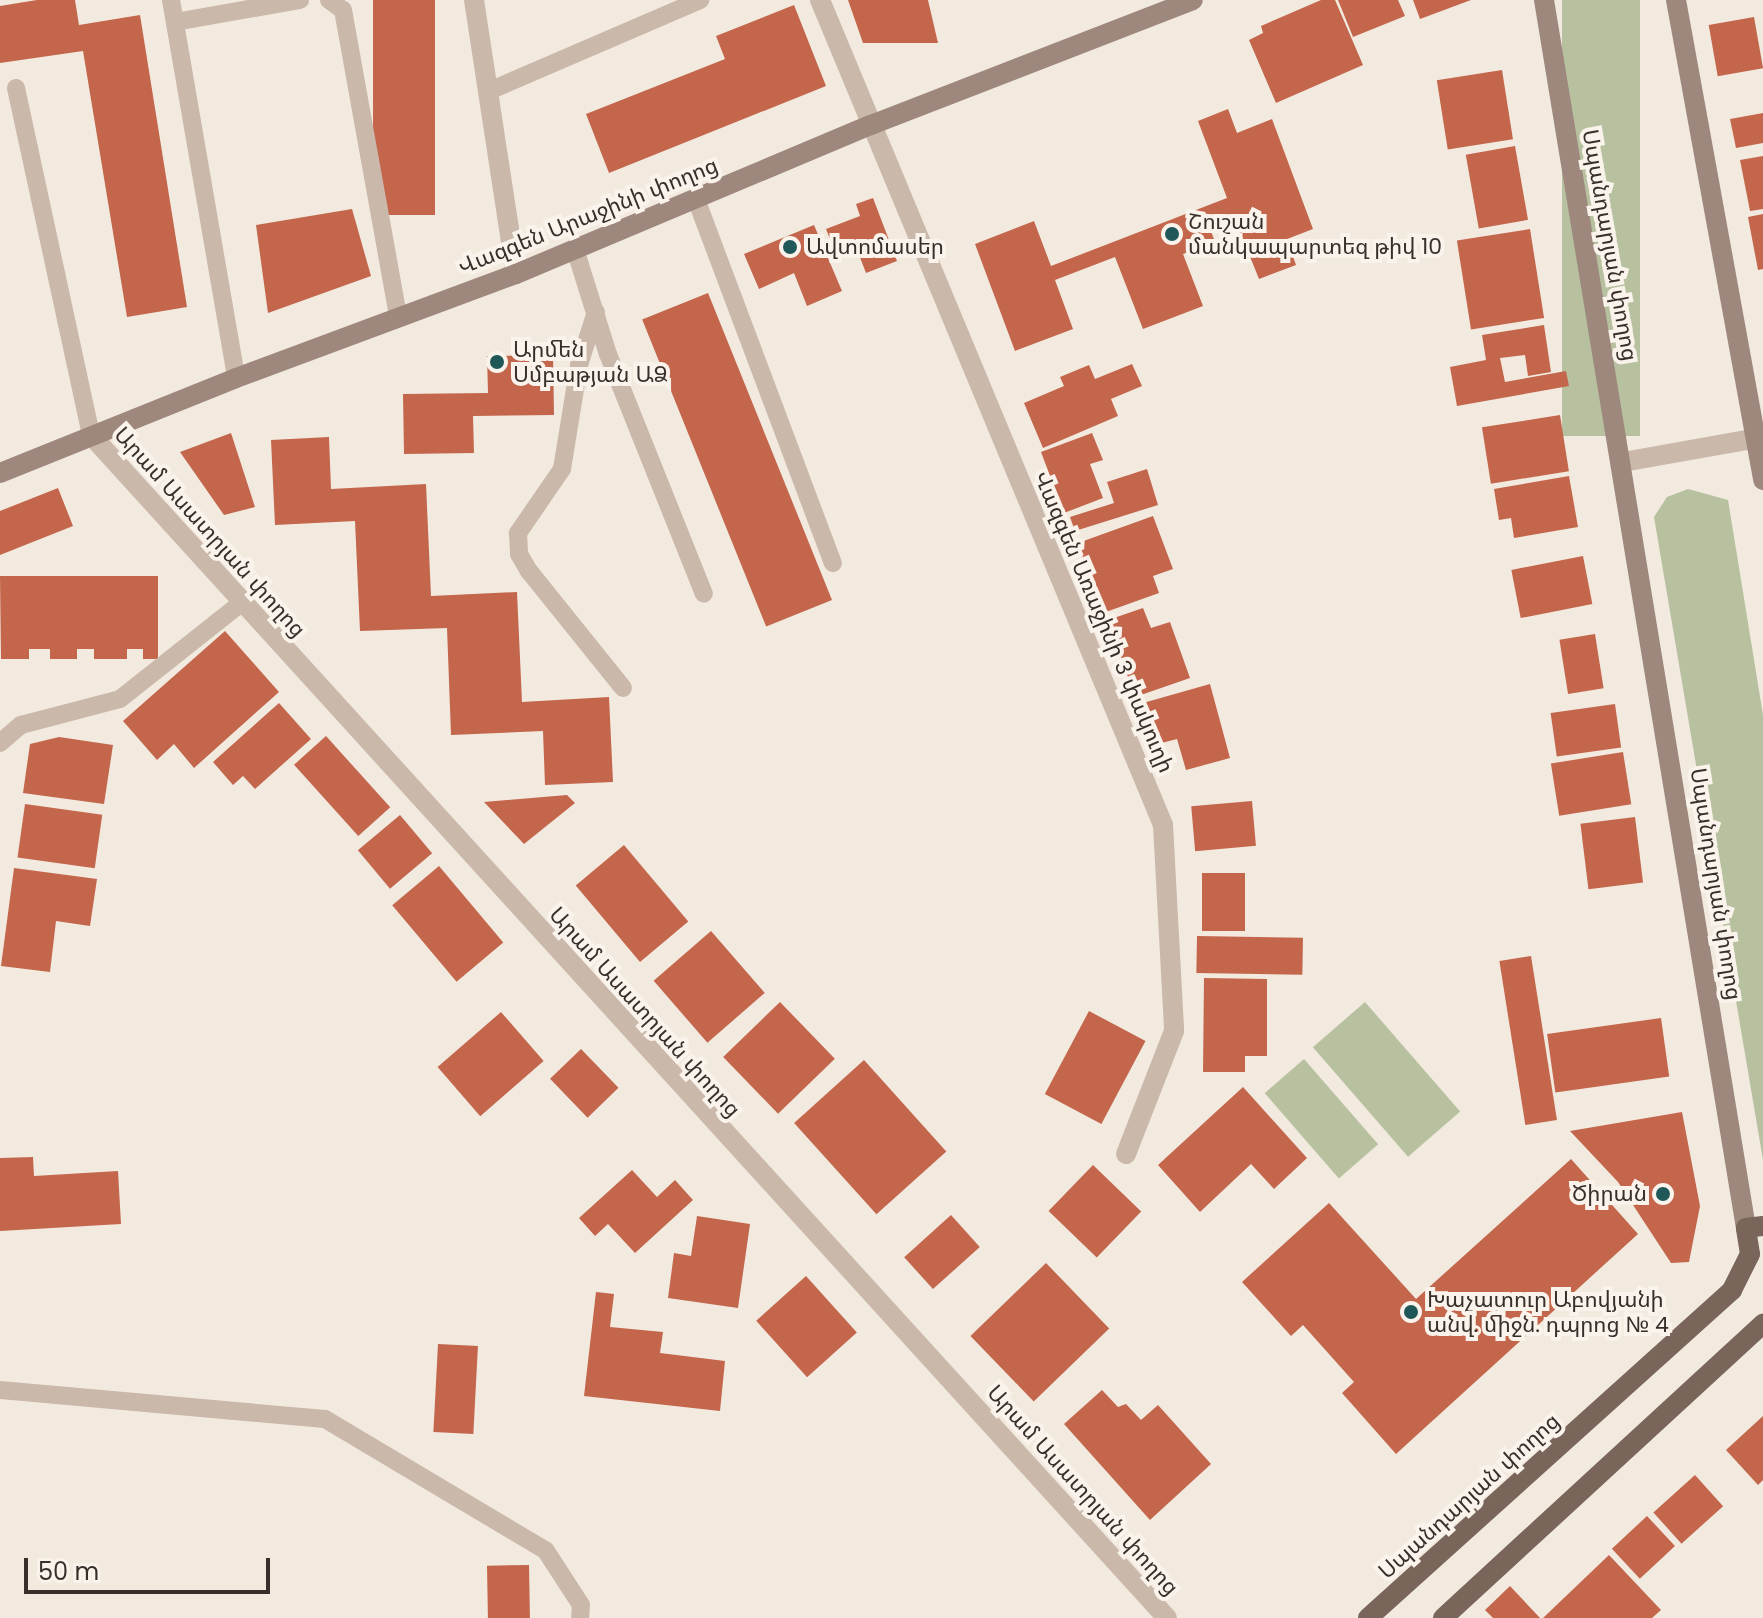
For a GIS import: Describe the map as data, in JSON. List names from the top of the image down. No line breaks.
{"streets":{"main road":["Վազգեն Արաջինի փողոց","Սպանդարյան փողոց"],"street":["Արամ Ասատրյան փողոց","Վազգեն Առաջինի 3 փակուղի"]},"crossings":[["Վազգեն Արաջինի փողոց","Արամ Ասատրյան փողոց"],["Վազգեն Արաջինի փողոց","Վազգեն Առաջինի 3 փակուղի"]],"places":["Շուշան մանկապարտեզ թիվ 10","Ավտոմասեր","Արմեն Սմբաթյան ԱՁ","Ծիրան","Խաչատուր Աբովյանի անվ. միջն. դպրոց № 4"],"scale_bar":"50 m"}
